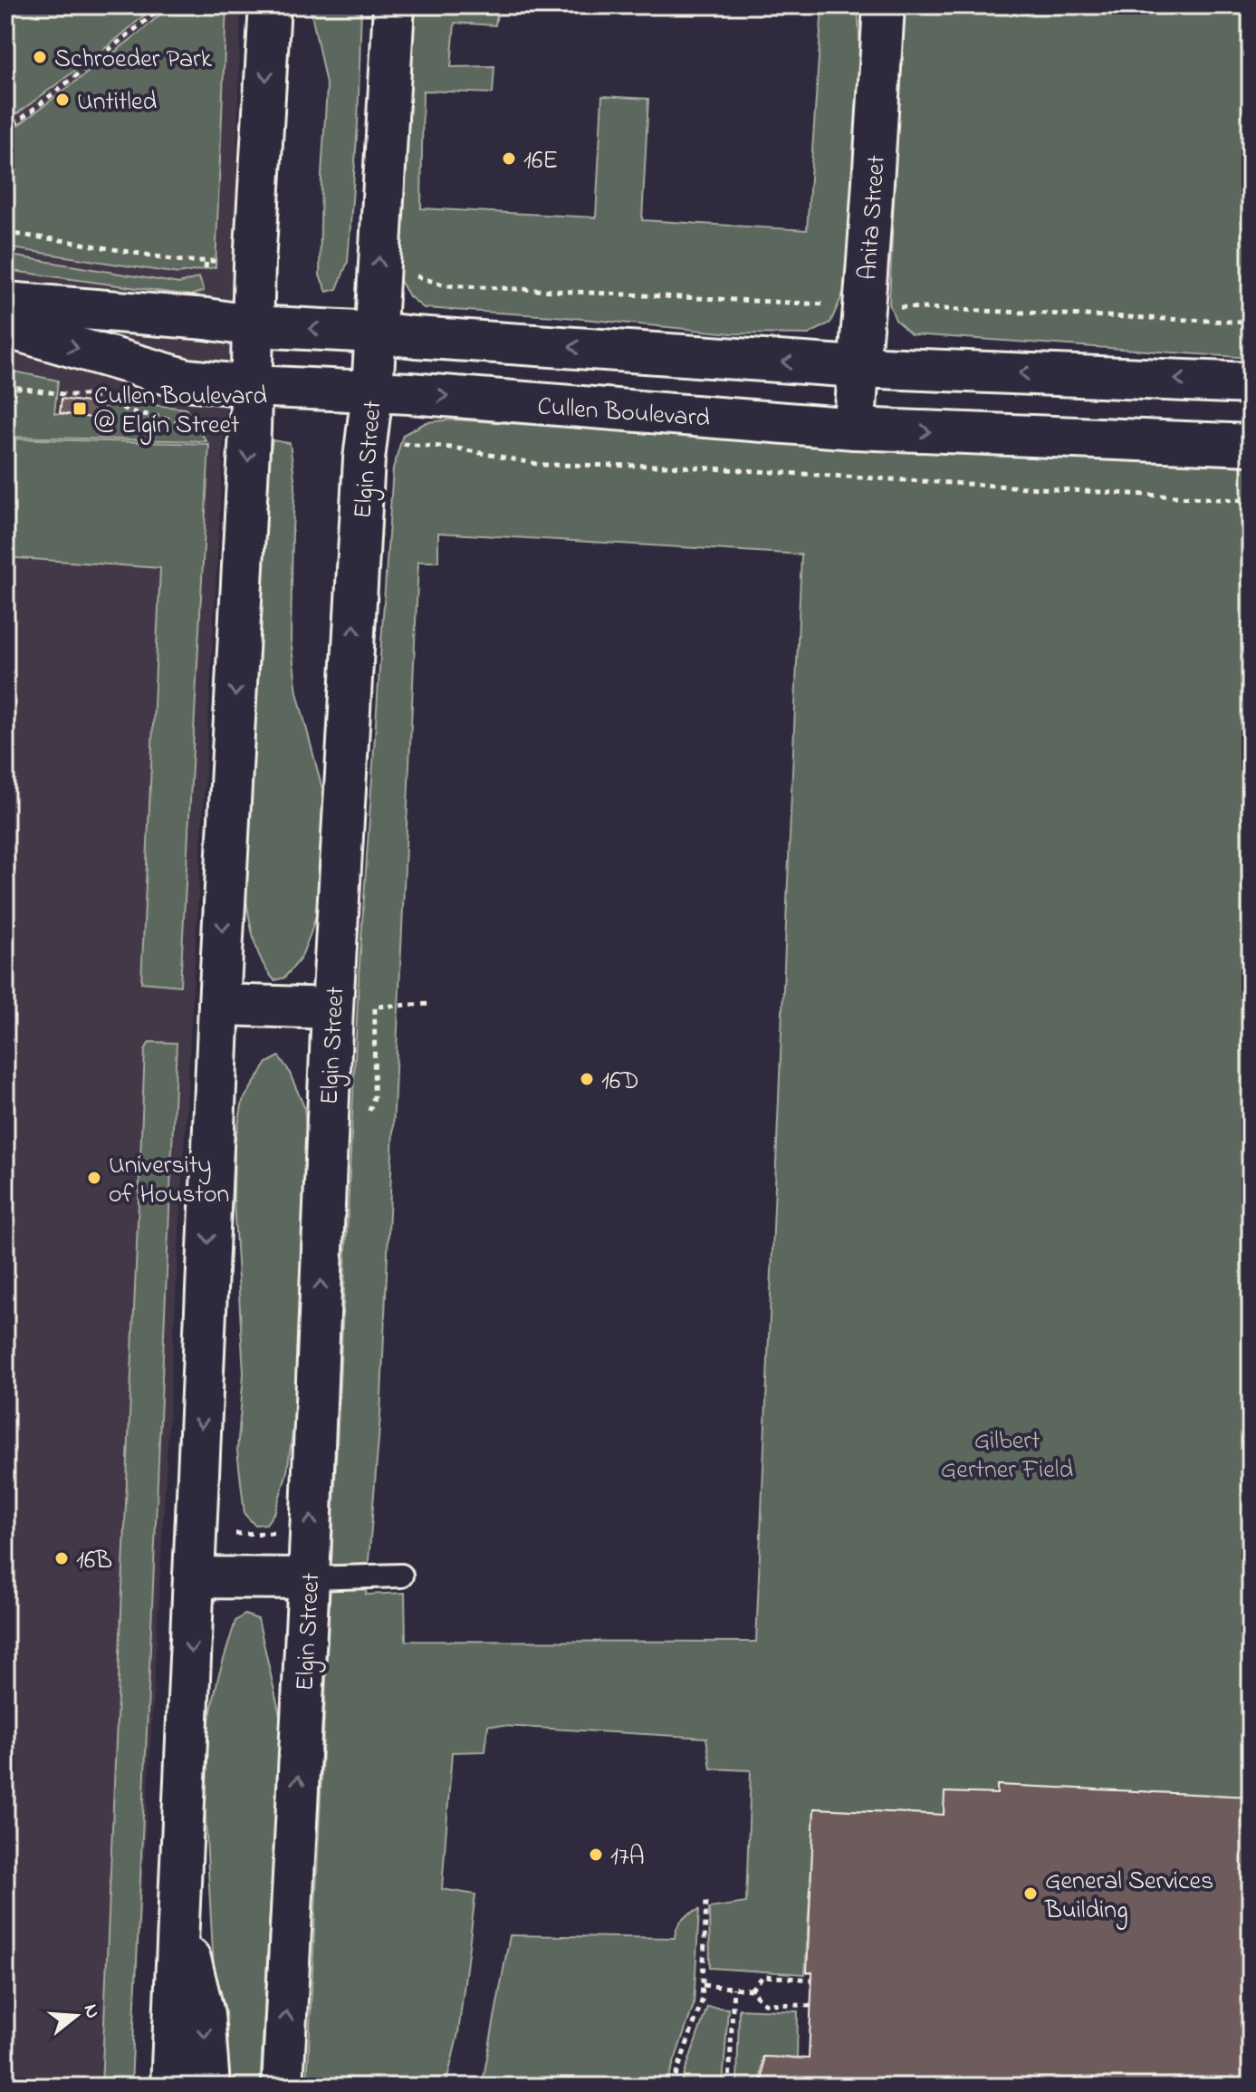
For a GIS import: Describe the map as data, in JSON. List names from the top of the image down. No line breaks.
{"streets":{"main road":["Anita Street","Cullen Boulevard","Elgin Street"]},"crossings":[["Anita Street","Cullen Boulevard"],["Cullen Boulevard","Elgin Street"]],"parks":["Gilbert Gertner Field"],"places":{"other":["Schroeder Park","Untitled","16E","16D","University of Houston","16B","17A","General Services Building"],"transit":["Cullen Boulevard @ Elgin Street"]},"north":"right"}
